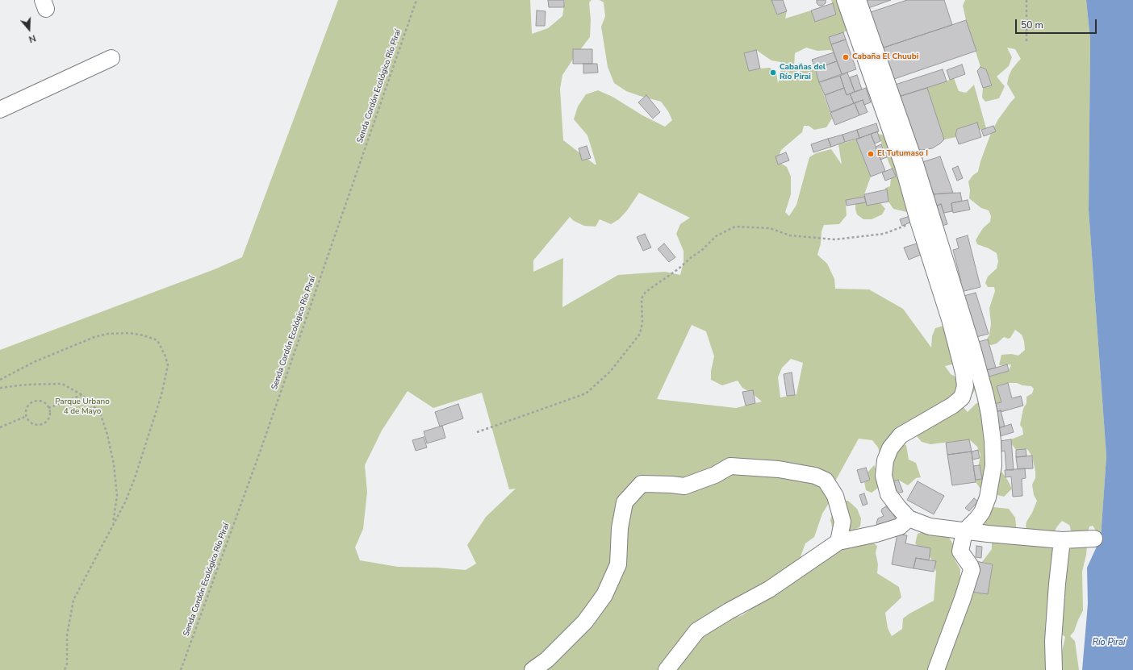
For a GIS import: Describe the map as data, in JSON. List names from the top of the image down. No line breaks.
{"streets":{"path":["Senda Cordón Ecológico Río Piraí"]},"water":["Río Piraí"],"parks":["Parque Urbano 4 de Mayo"],"places":["Cabaña El Chuubi","Cabañas del Río Pirai","El Tutumaso I"],"scale_bar":"50 m","north":"bottom"}
